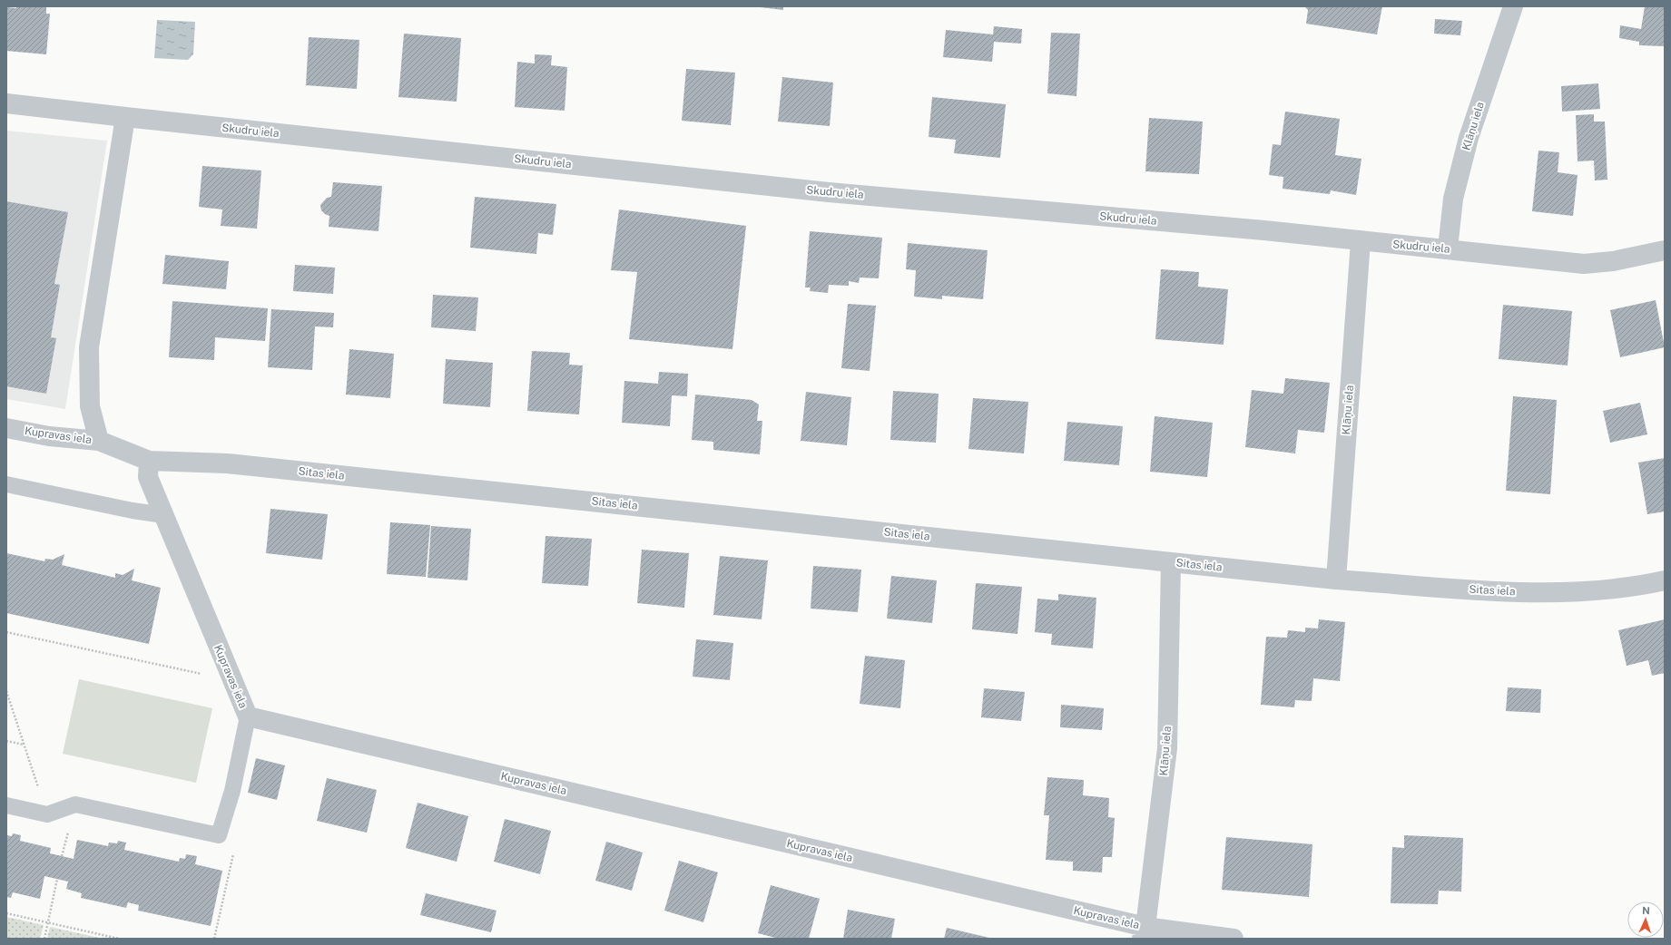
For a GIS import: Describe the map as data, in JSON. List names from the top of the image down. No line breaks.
{"streets":{"street":["Klāņu iela","Skudru iela","Kupravas iela","Sitas iela"]},"crossings":[["Klāņu iela","Skudru iela"],["Klāņu iela","Kupravas iela"],["Klāņu iela","Sitas iela"],["Kupravas iela","Sitas iela"]],"north":"top"}
